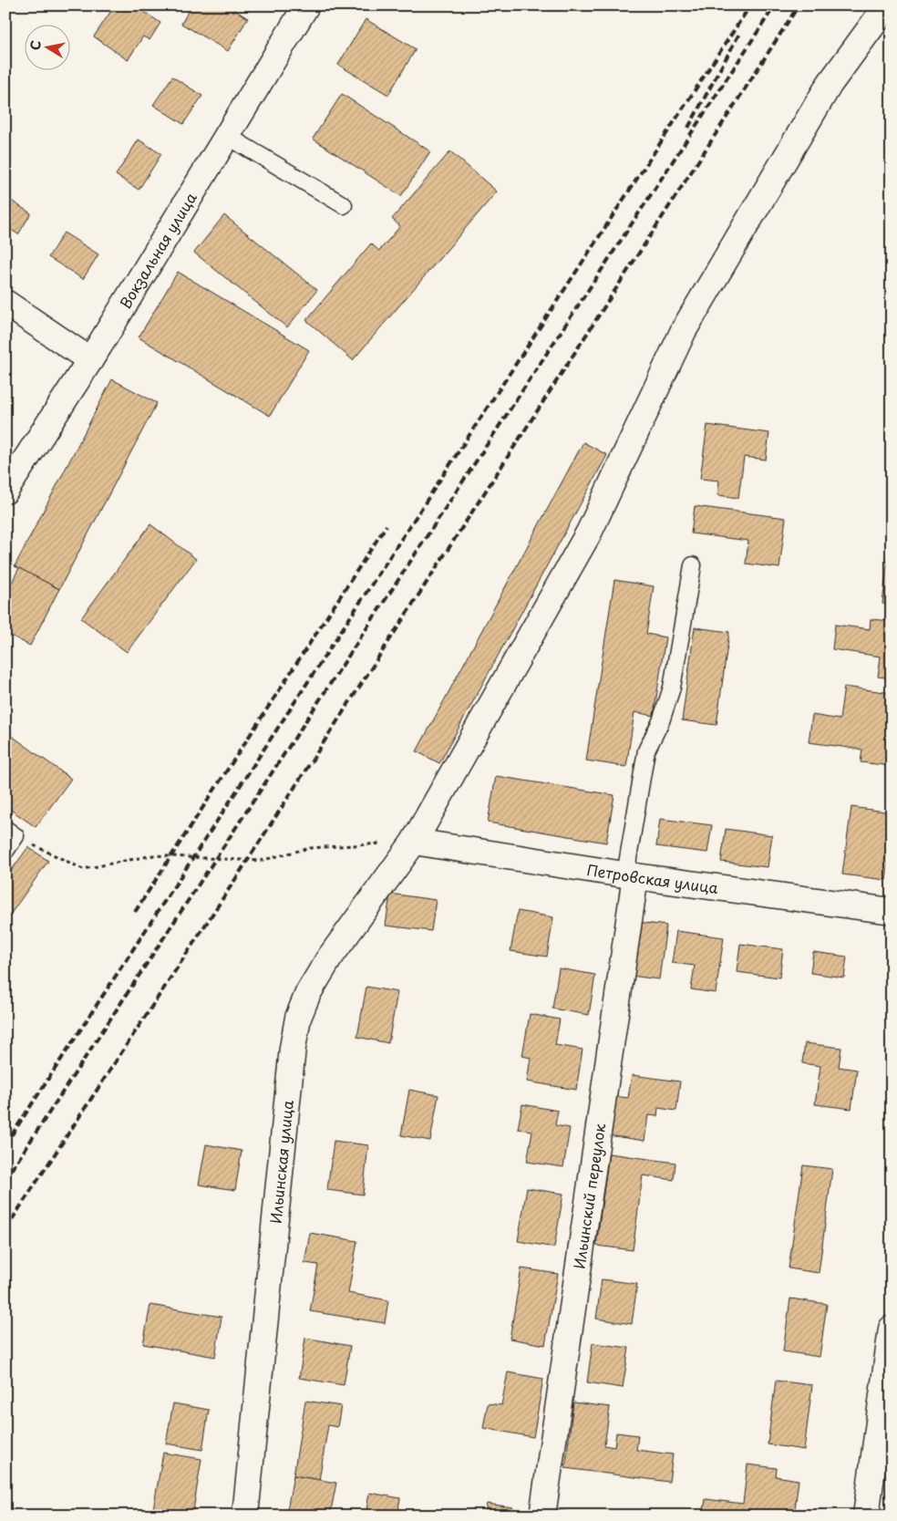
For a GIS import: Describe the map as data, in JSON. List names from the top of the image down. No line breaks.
{"streets":{"street":["Вокзальная улица","Петровская улица","Ильинская улица","Ильинский переулок"]},"crossings":[["Петровская улица","Ильинская улица"],["Петровская улица","Ильинский переулок"]],"north":"left"}
